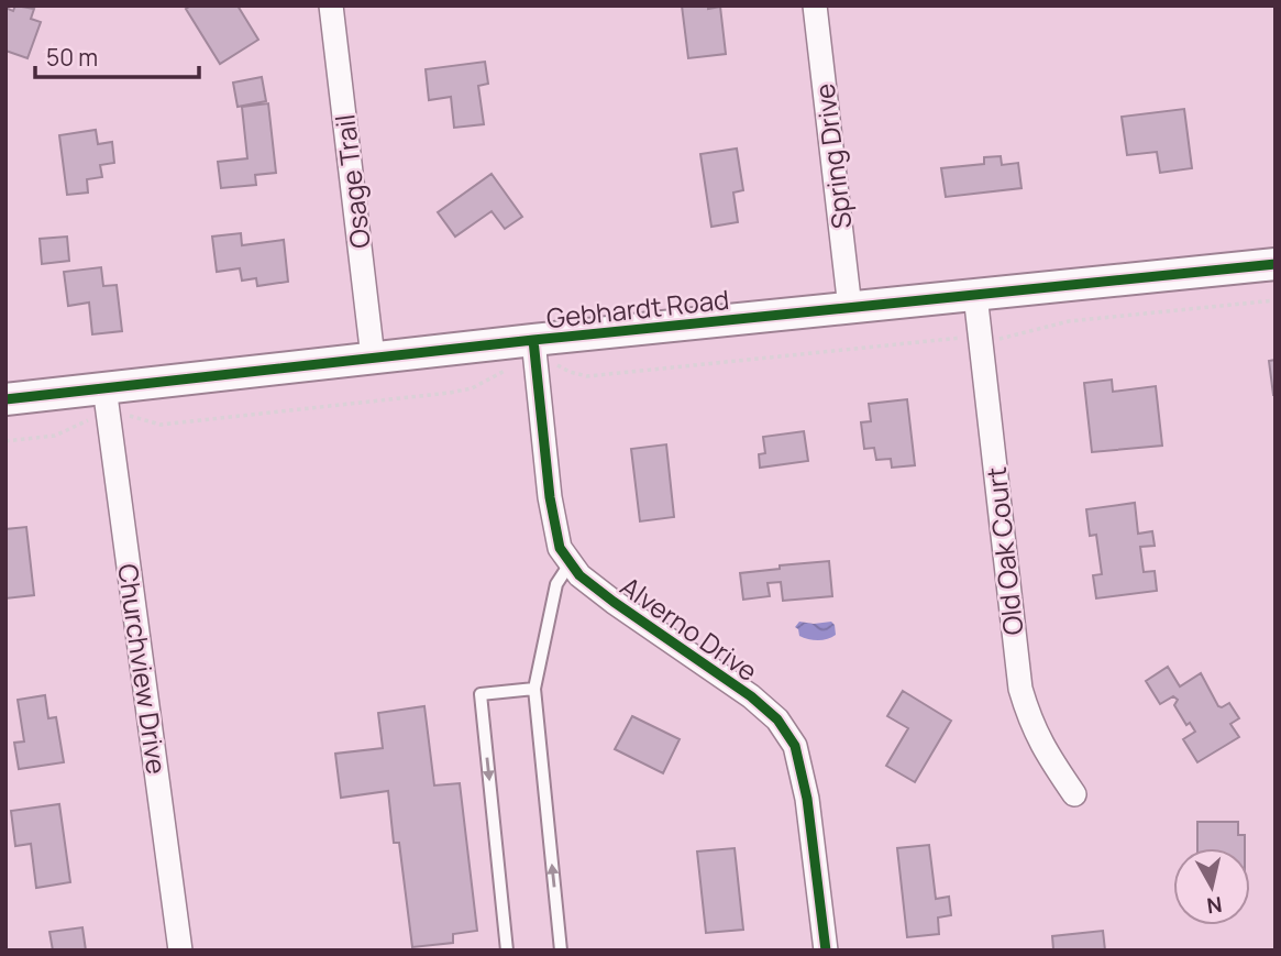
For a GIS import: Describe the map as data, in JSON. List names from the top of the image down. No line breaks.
{"streets":{"street":["Spring Drive","Osage Trail","Gebhardt Road","Old Oak Court","Alverno Drive","Churchview Drive"]},"crossings":[["Spring Drive","Gebhardt Road"],["Osage Trail","Gebhardt Road"],["Gebhardt Road","Old Oak Court"],["Gebhardt Road","Alverno Drive"],["Gebhardt Road","Churchview Drive"]],"scale_bar":"50 m","north":"bottom"}
